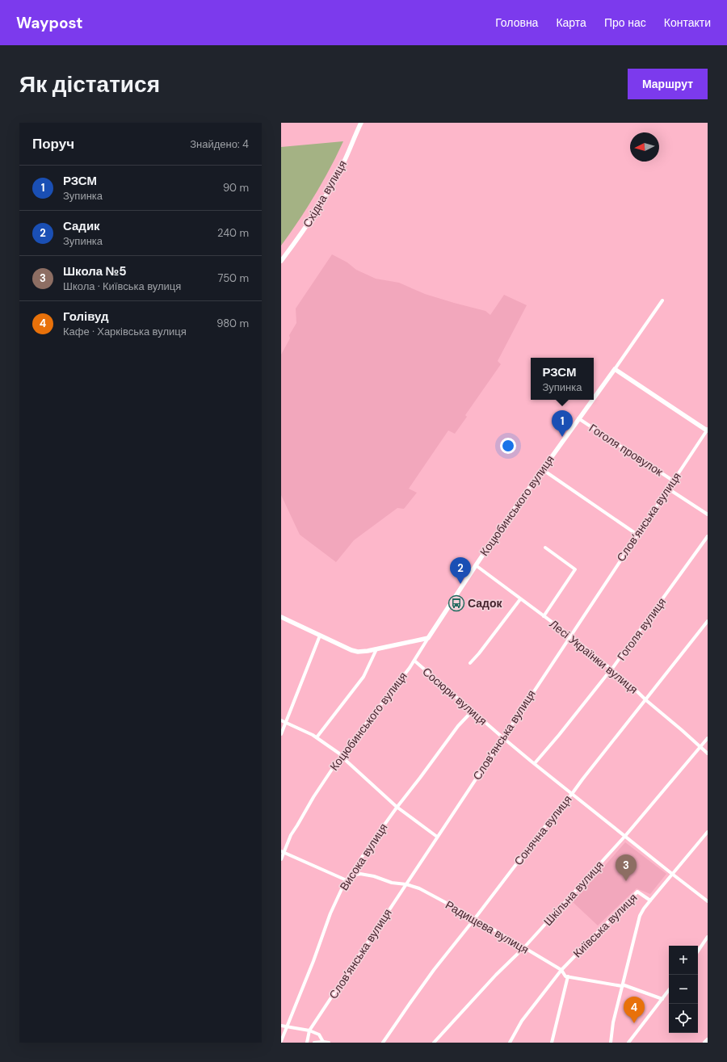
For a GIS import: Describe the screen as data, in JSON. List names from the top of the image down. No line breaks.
{"streets":{"street":["Східна вулиця","Гоголя провулок","Коцюбинського вулиця","Слов’янська вулиця","Гоголя вулиця","Лесі Українки вулиця","Сосюри вулиця","Сонячна вулиця","Висока вулиця","Шкільна вулиця","Київська вулиця","Радищева вулиця"]},"crossings":[["Гоголя провулок","Коцюбинського вулиця"],["Гоголя провулок","Слов’янська вулиця"],["Коцюбинського вулиця","Лесі Українки вулиця"],["Коцюбинського вулиця","Сосюри вулиця"],["Слов’янська вулиця","Лесі Українки вулиця"],["Слов’янська вулиця","Сосюри вулиця"],["Слов’янська вулиця","Радищева вулиця"],["Гоголя вулиця","Лесі Українки вулиця"],["Гоголя вулиця","Сосюри вулиця"],["Лесі Українки вулиця","Сонячна вулиця"],["Лесі Українки вулиця","Шкільна вулиця"],["Сосюри вулиця","Сонячна вулиця"],["Сосюри вулиця","Висока вулиця"],["Сосюри вулиця","Шкільна вулиця"],["Сосюри вулиця","Київська вулиця"],["Сонячна вулиця","Радищева вулиця"],["Висока вулиця","Радищева вулиця"],["Шкільна вулиця","Радищева вулиця"],["Київська вулиця","Радищева вулиця"]],"places":{"bus stop":["Садок"]},"north":"left","page":{"header":"Waypost","nav":["Головна","Карта","Про нас","Контакти"],"buttons":"Маршрут","title":"Як дістатися","heading":["Поруч","Знайдено: 4"],"list":[{"mark":"1","name":"РЗСМ","note":"Зупинка","value":"90 m"},{"mark":"2","name":"Садик","note":"Зупинка","value":"240 m"},{"mark":"3","name":"Школа №5","note":"Школа · Київська вулиця","value":"750 m"},{"mark":"4","name":"Голівуд","note":"Кафе · Харківська вулиця","value":"980 m"}],"popup":["РЗСМ","Зупинка"],"pins":["1","2","3","4"],"map_buttons":["+","−"]}}
